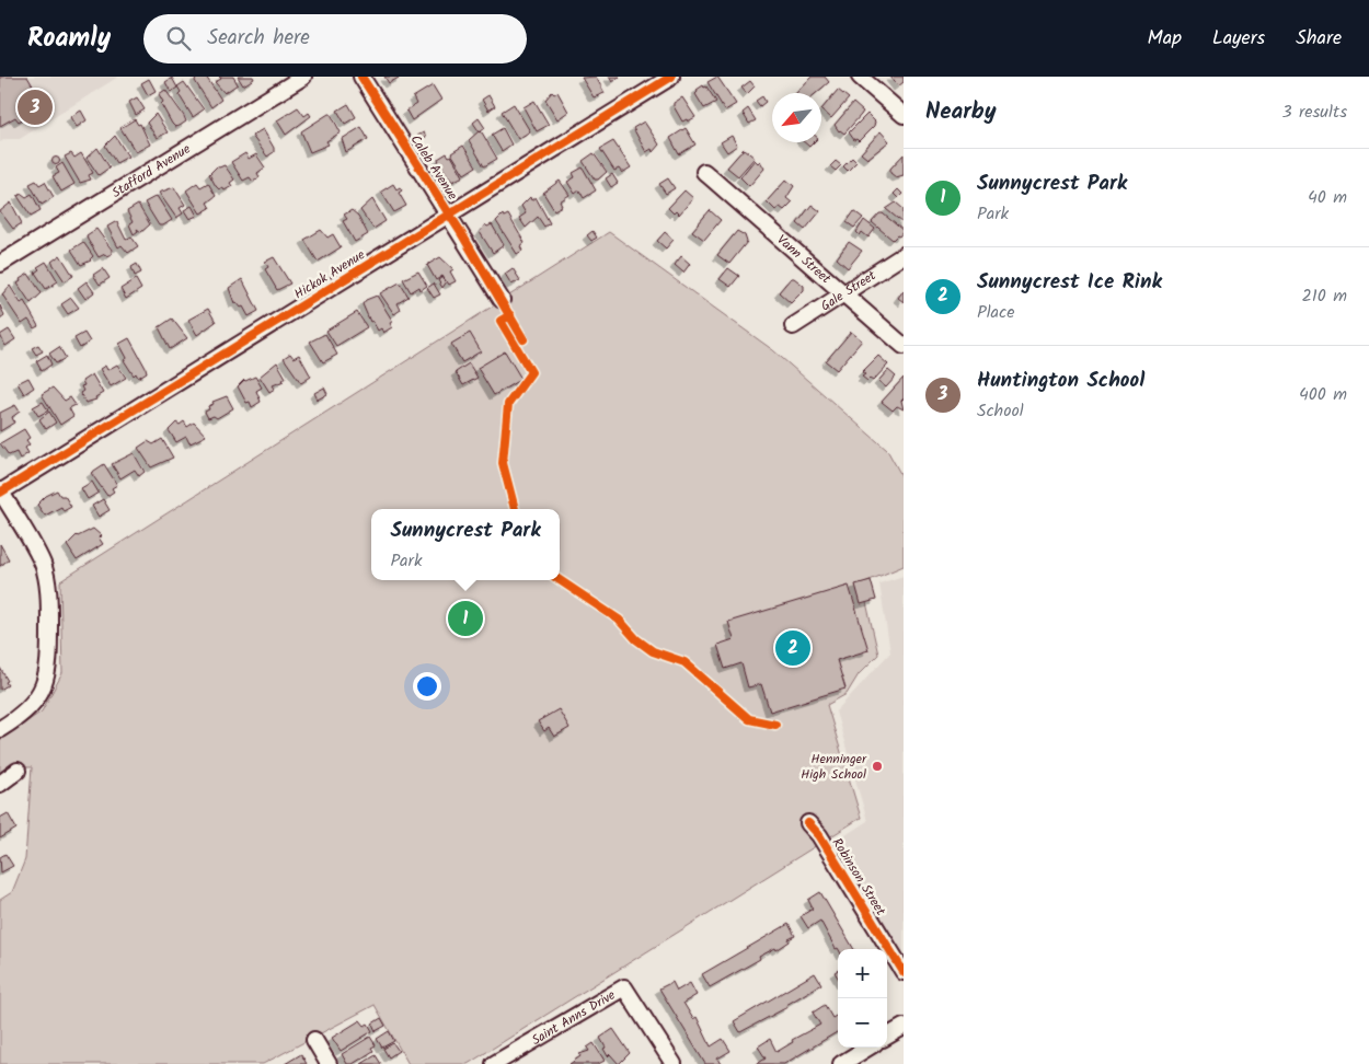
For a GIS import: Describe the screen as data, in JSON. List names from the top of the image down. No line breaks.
{"streets":{"street":["Caleb Avenue","Stafford Avenue","Vann Street","Hickok Avenue","Gale Street","Robinson Street","Saint Anns Drive"]},"crossings":[["Caleb Avenue","Hickok Avenue"],["Vann Street","Gale Street"]],"places":["Henninger High School"],"north":"bottom left","page":{"header":"Roamly","search":"Search here","nav":["Map","Layers","Share"],"heading":["Nearby","3 results"],"pins":["3","1","2"],"list":[{"mark":"1","name":"Sunnycrest Park","note":"Park","value":"40 m"},{"mark":"2","name":"Sunnycrest Ice Rink","note":"Place","value":"210 m"},{"mark":"3","name":"Huntington School","note":"School","value":"400 m"}],"popup":["Sunnycrest Park","Park"],"map_buttons":["+","−"]}}
